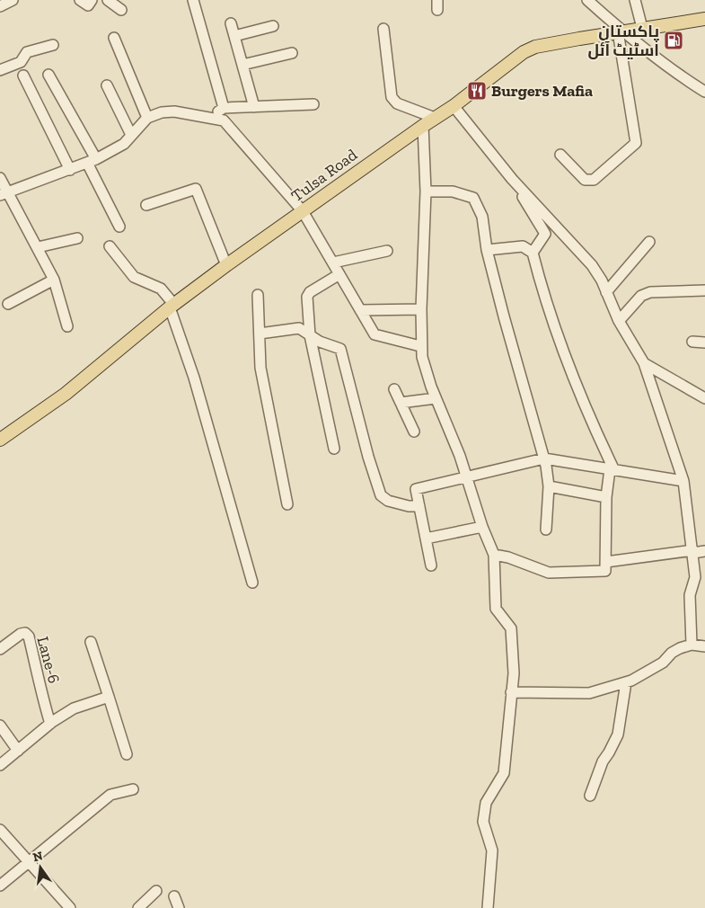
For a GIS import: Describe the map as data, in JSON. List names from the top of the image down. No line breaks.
{"streets":{"main road":["Tulsa Road"],"street":["Lane-6"]},"places":{"fuel station":["پاکستان اسٹیٹ آئل"],"restaurant":["Burgers Mafia"]},"north":"top"}
